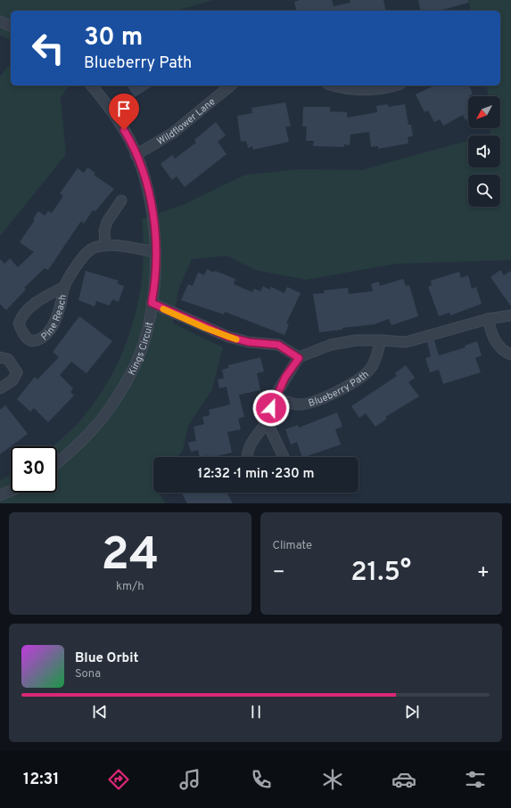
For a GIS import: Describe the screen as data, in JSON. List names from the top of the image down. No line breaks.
{"streets":{"street":["Wildflower Lane","Pine Reach","Kings Circuit","Blueberry Path"]},"crossings":[["Wildflower Lane","Kings Circuit"],["Pine Reach","Kings Circuit"]],"north":"bottom left","page":{"turn":["30 m","Blueberry Path"],"limit":"30","trip":"12:32 · 1 min · 230 m","tile":[["24","km/h"],"Climate"],"heat":["−","21.5°","+"],"song":["Blue Orbit","Sona"],"tabs":"12:31"}}
